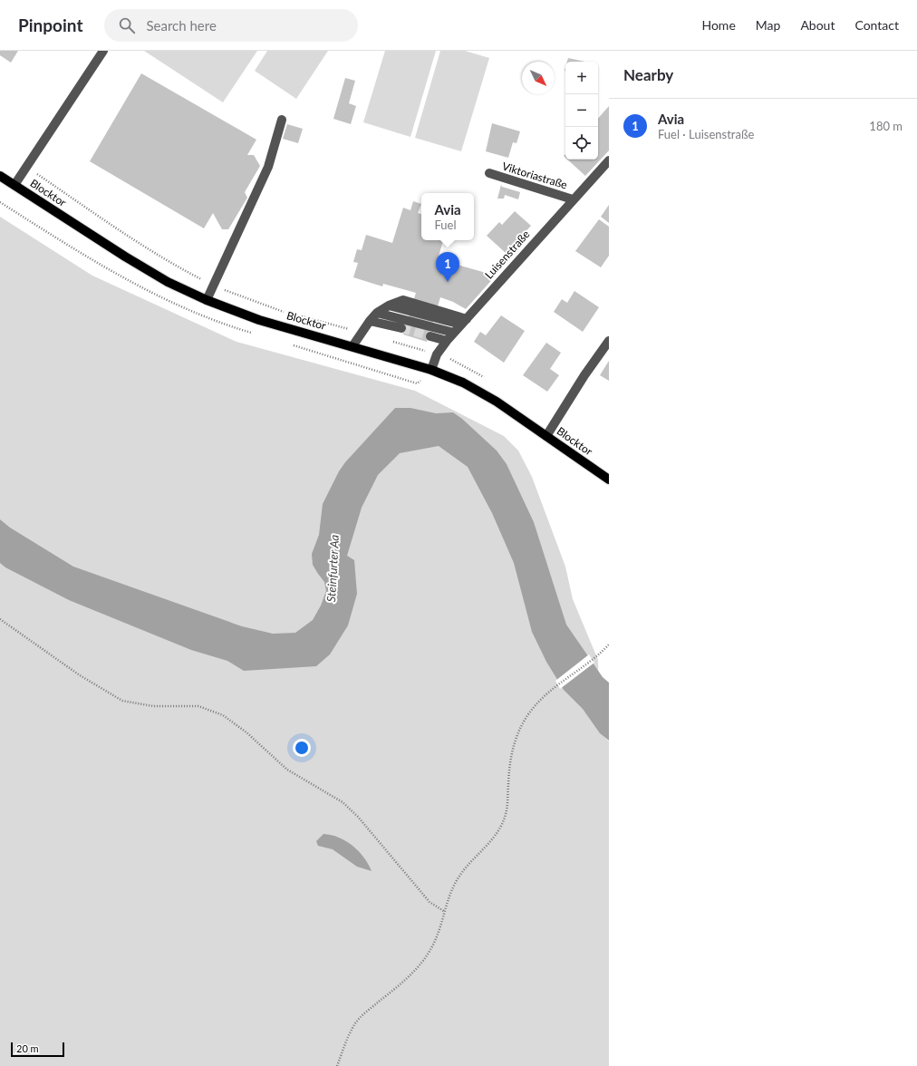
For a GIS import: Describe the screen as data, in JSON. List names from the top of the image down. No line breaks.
{"streets":{"main road":["Blocktor"],"street":["Viktoriastraße","Luisenstraße"]},"crossings":[["Viktoriastraße","Luisenstraße"],["Blocktor","Luisenstraße"]],"water":["Steinfurter Aa"],"scale_bar":"20 m","north":"bottom right","page":{"header":"Pinpoint","search":"Search here","nav":["Home","Map","About","Contact"],"heading":"Nearby","map_buttons":["+","−"],"list":[{"mark":"1","name":"Avia","note":"Fuel · Luisenstraße","value":"180 m"}],"popup":["Avia","Fuel"],"pins":"1","scale":"20 m"}}
